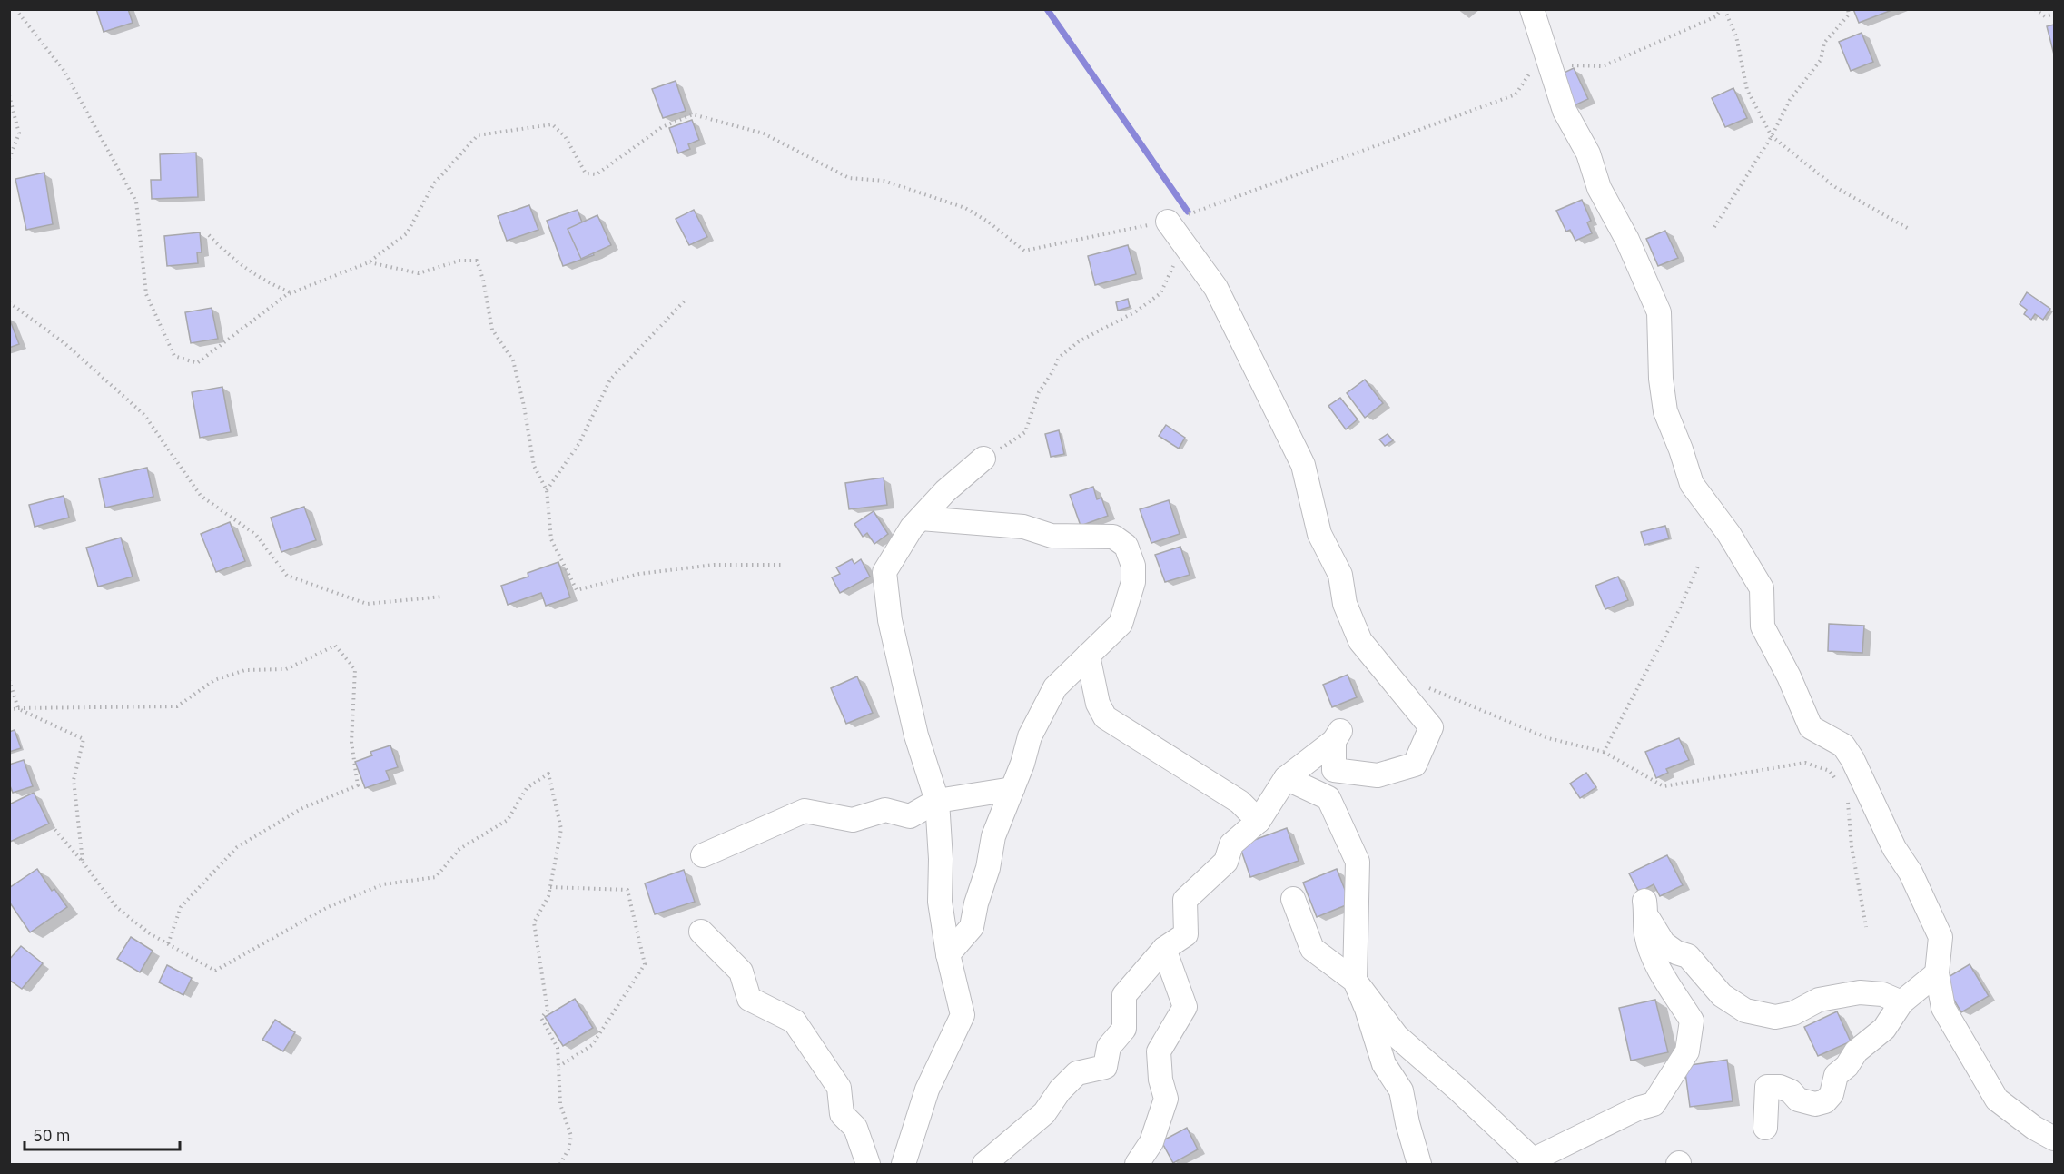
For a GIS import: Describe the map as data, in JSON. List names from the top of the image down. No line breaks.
{"scale_bar":"50 m"}
